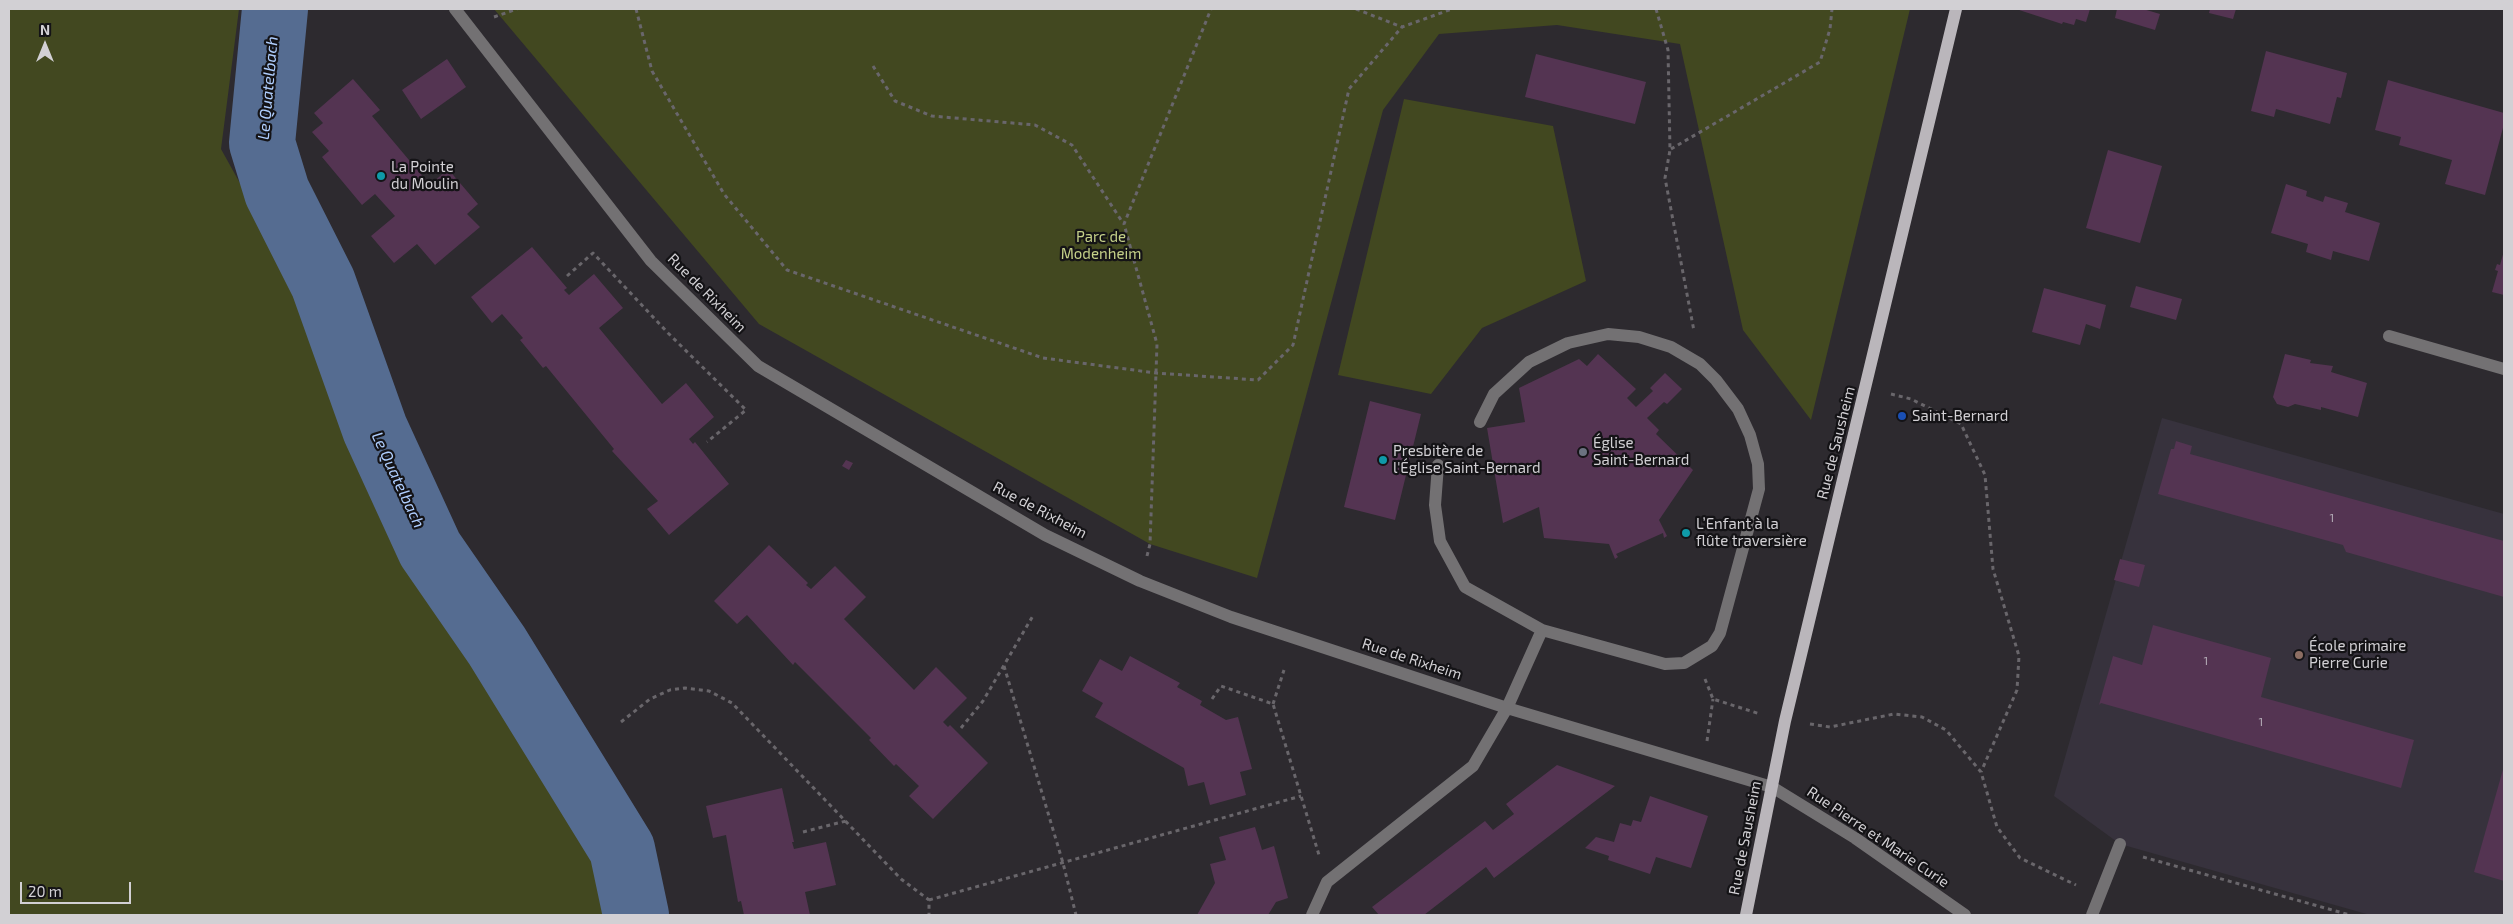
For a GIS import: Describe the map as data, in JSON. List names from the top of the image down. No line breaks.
{"streets":{"main road":["Rue de Sausheim"],"street":["Rue de Rixheim","Rue Pierre et Marie Curie"]},"crossings":[["Rue de Rixheim","Rue de Sausheim"],["Rue de Rixheim","Rue Pierre et Marie Curie"],["Rue de Sausheim","Rue Pierre et Marie Curie"]],"water":["Le Quatelbach"],"parks":["Parc de Modenheim"],"places":["La Pointe du Moulin","Saint-Bernard","Église Saint-Bernard","Presbitère de l'Église Saint-Bernard","L’Enfant à la flûte traversière","École primaire Pierre Curie"],"house_numbers":["1","1","1"],"scale_bar":"20 m","north":"top"}
